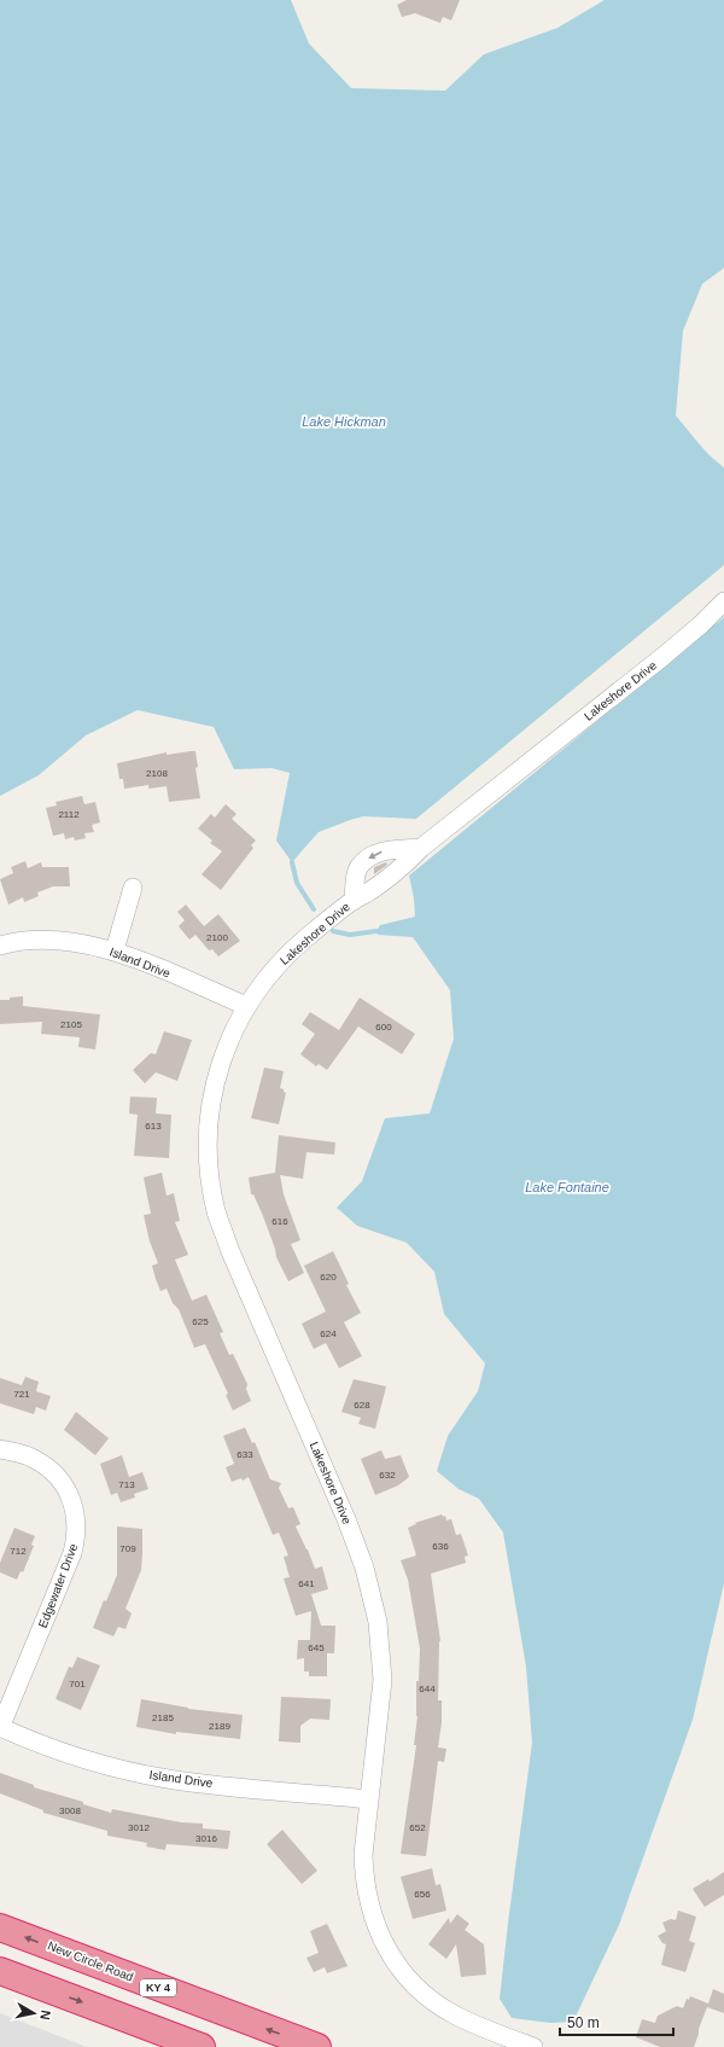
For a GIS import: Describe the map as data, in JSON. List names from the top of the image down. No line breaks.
{"streets":{"highway":["New Circle Road","KY 4"],"street":["Lakeshore Drive","Island Drive","Edgewater Drive"]},"crossings":[["Lakeshore Drive","Island Drive"],["Island Drive","Edgewater Drive"]],"water":["Lake Hickman","Lake Fontaine"],"house_numbers":["2108","2112","2100","2105","600","613","616","620","625","624","721","628","633","632","713","636","709","712","641","645","701","644","2185","2189","3008","3012","652","3016","656"],"scale_bar":"50 m","north":"right"}
